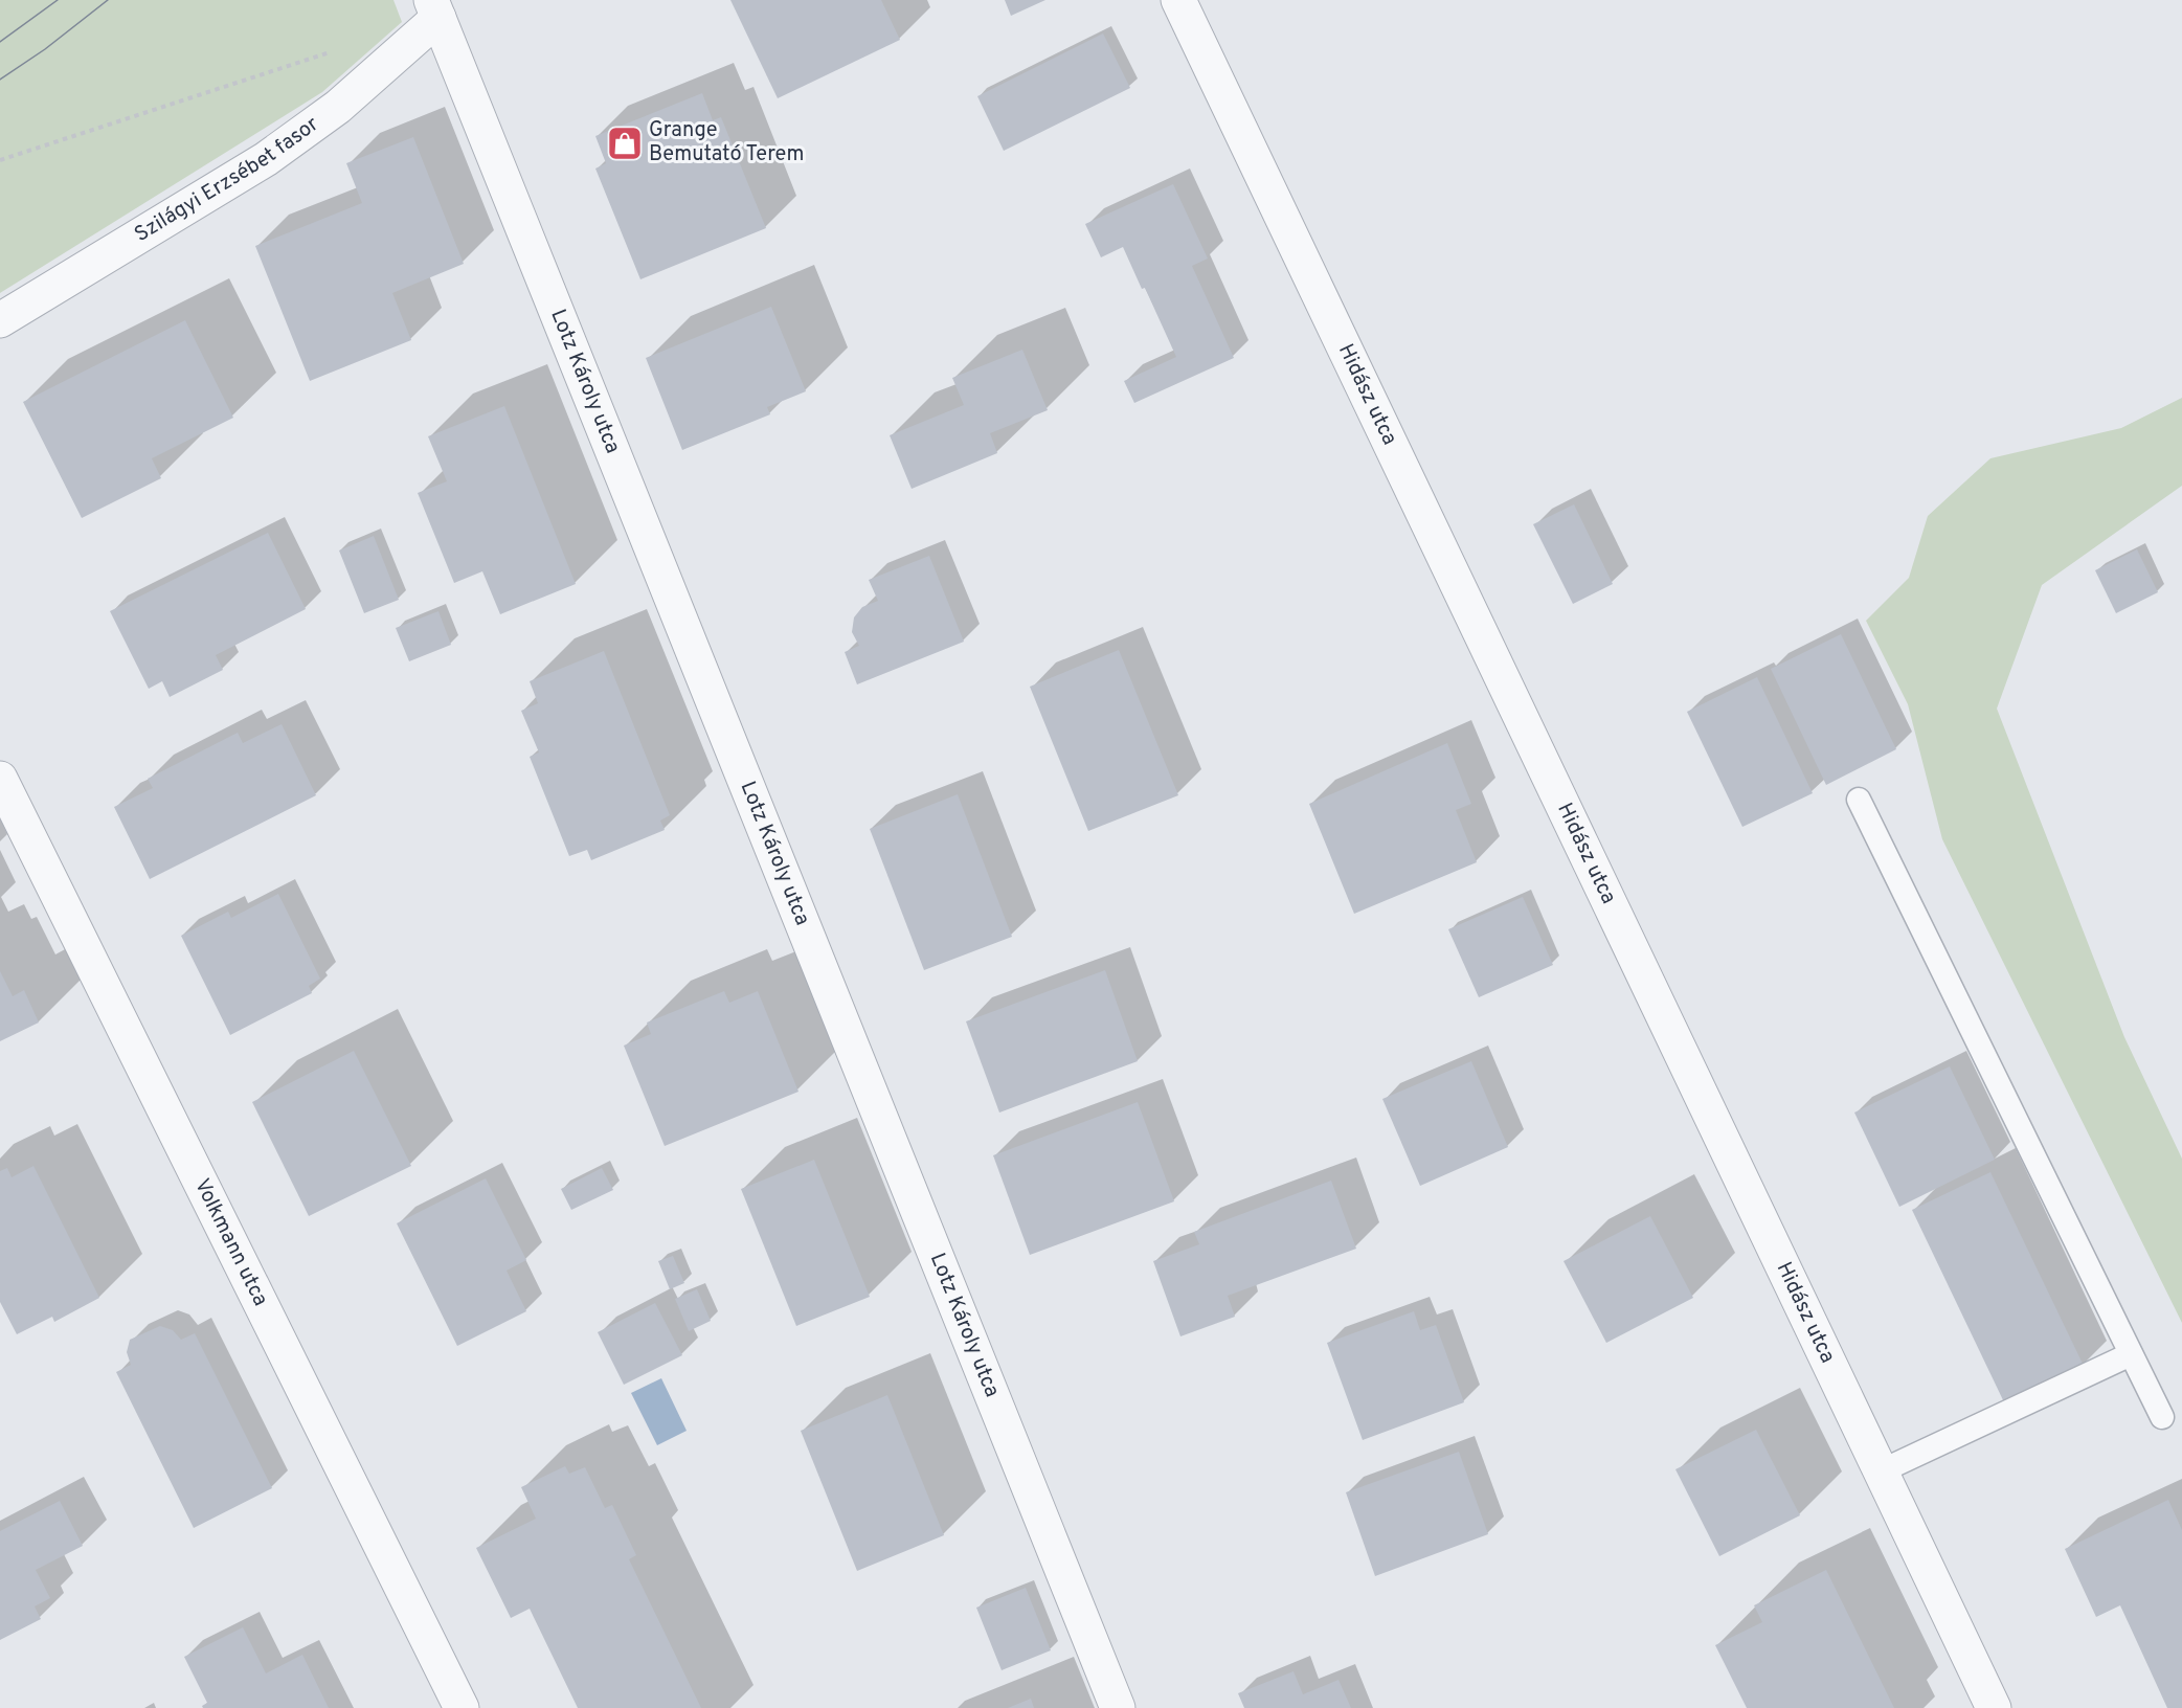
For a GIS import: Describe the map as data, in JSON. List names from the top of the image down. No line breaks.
{"streets":{"street":["Szilágyi Erzsébet fasor","Lotz Károly utca","Hidász utca","Volkmann utca"]},"crossings":[["Szilágyi Erzsébet fasor","Lotz Károly utca"]],"places":{"shop":["Grange Bemutató Terem"]}}
